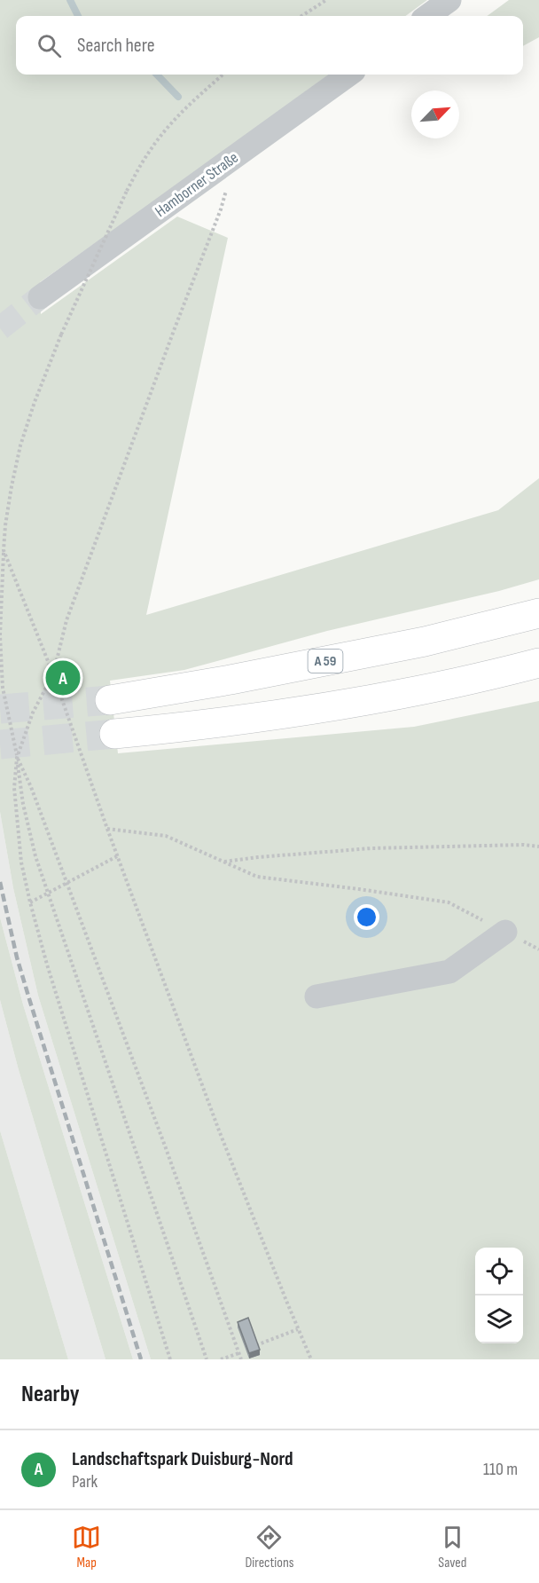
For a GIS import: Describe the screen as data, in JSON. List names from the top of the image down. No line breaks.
{"streets":{"highway":["A 59"],"street":["Hamborner Straße"]},"north":"top right","page":{"search":"Search here","pins":"A","heading":"Nearby","list":[{"mark":"A","name":"Landschaftspark Duisburg-Nord","note":"Park","value":"110 m"}],"nav":["Map","Directions","Saved"]}}
